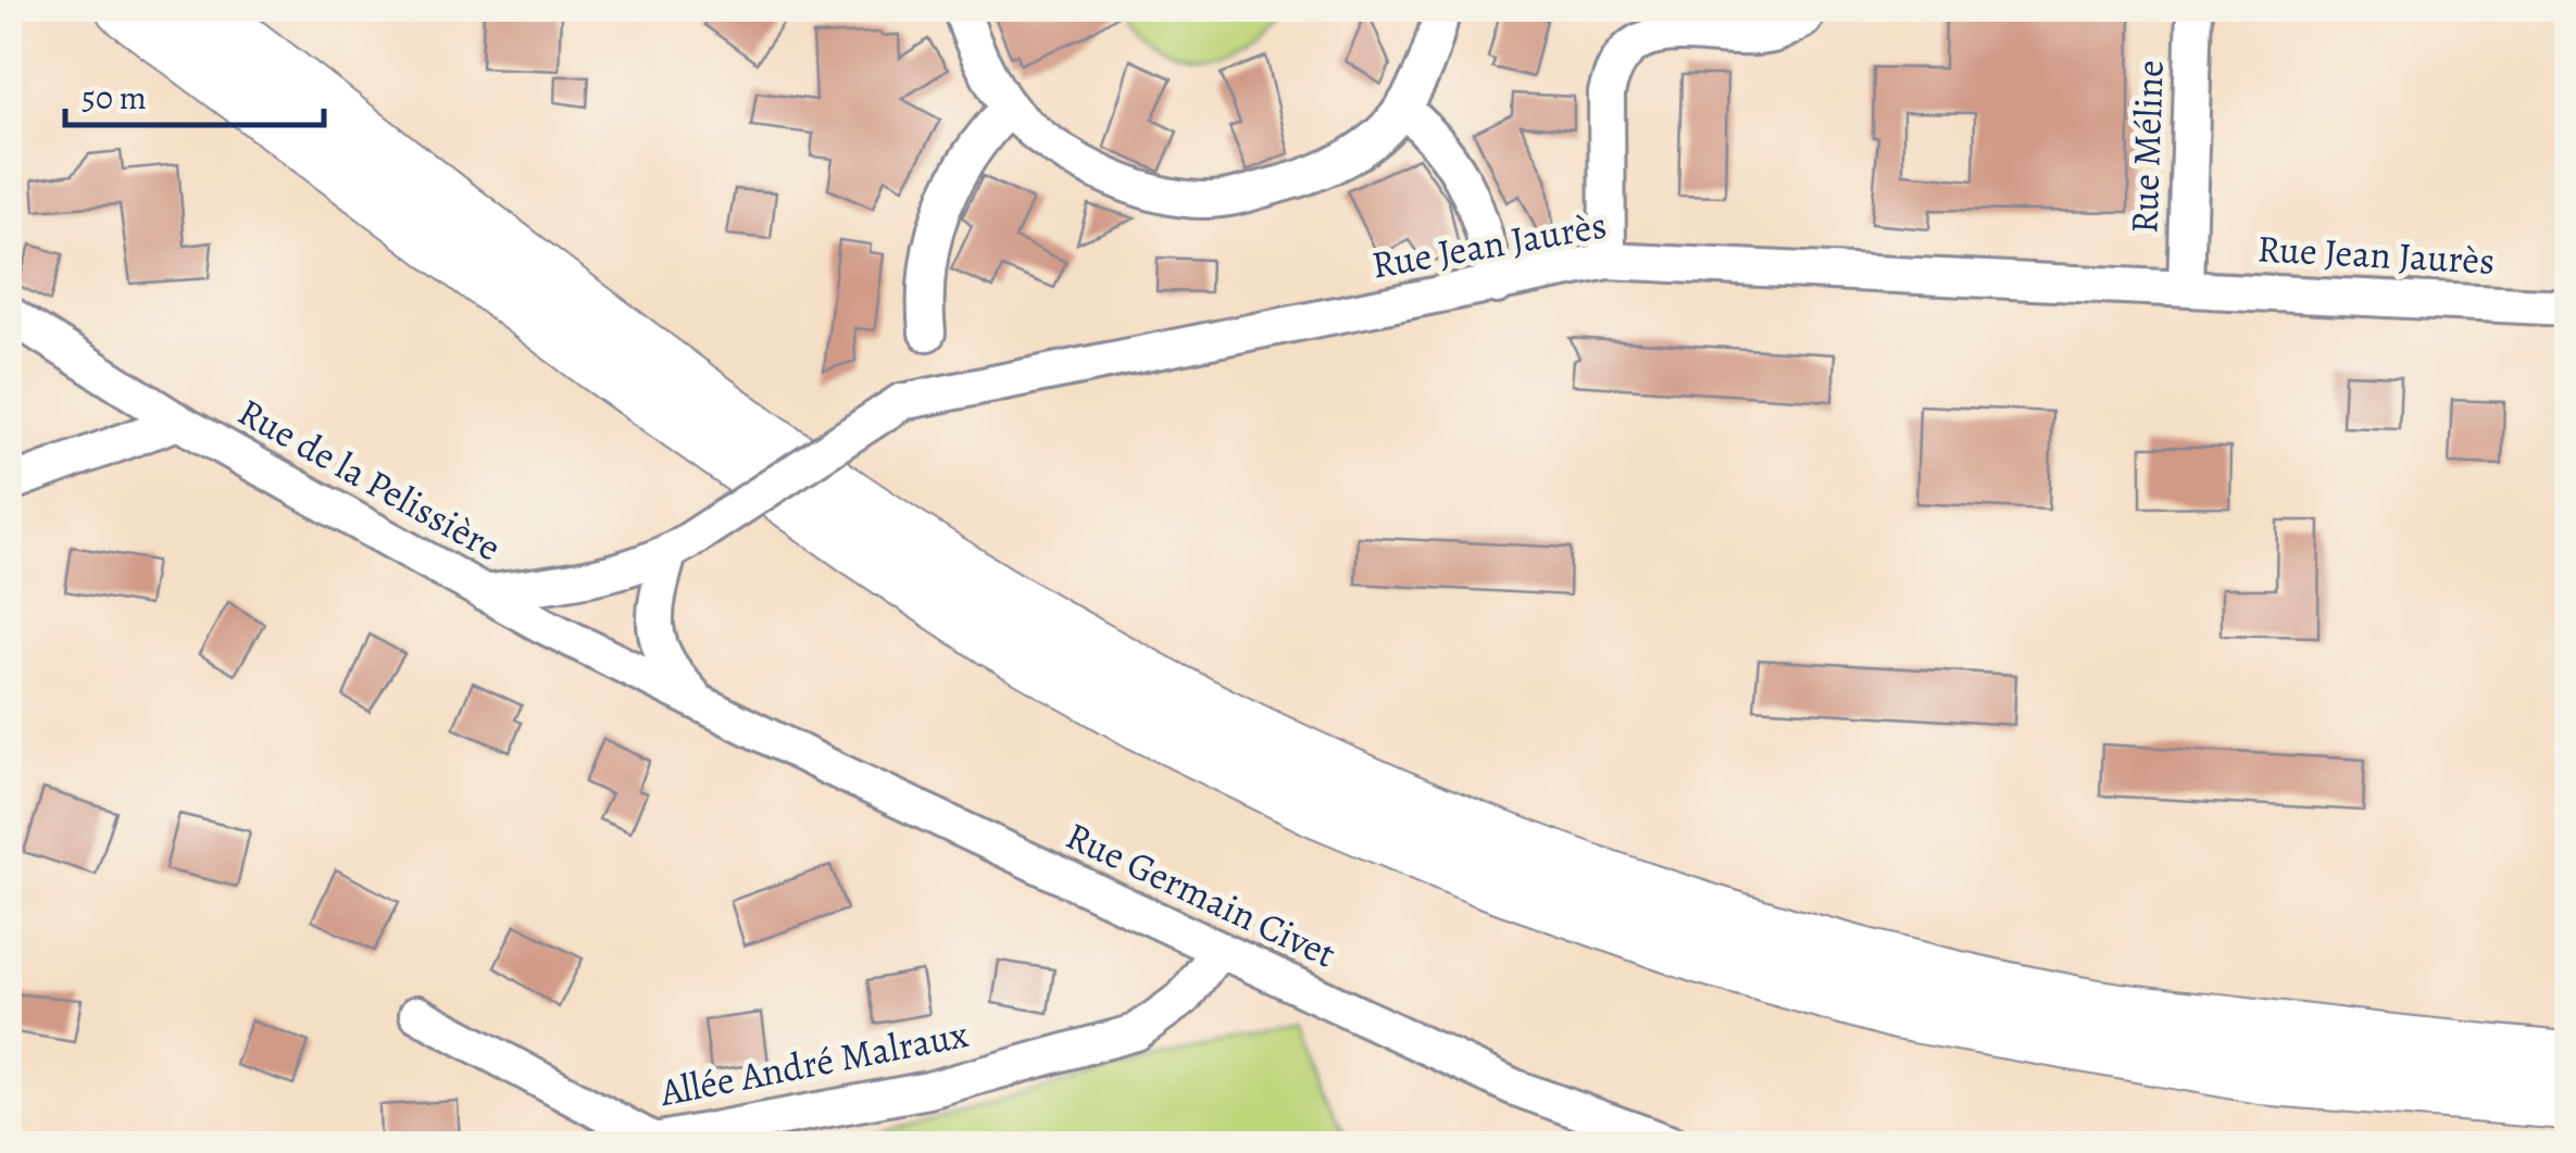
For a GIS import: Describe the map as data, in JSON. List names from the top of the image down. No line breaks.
{"streets":{"street":["Rue Méline","Rue Jean Jaurès","Rue de la Pelissière","Rue Germain Civet","Allée André Malraux"]},"crossings":[["Rue Méline","Rue Jean Jaurès"],["Rue Jean Jaurès","Rue de la Pelissière"],["Rue de la Pelissière","Rue Germain Civet"],["Rue Germain Civet","Allée André Malraux"]],"scale_bar":"50 m"}
